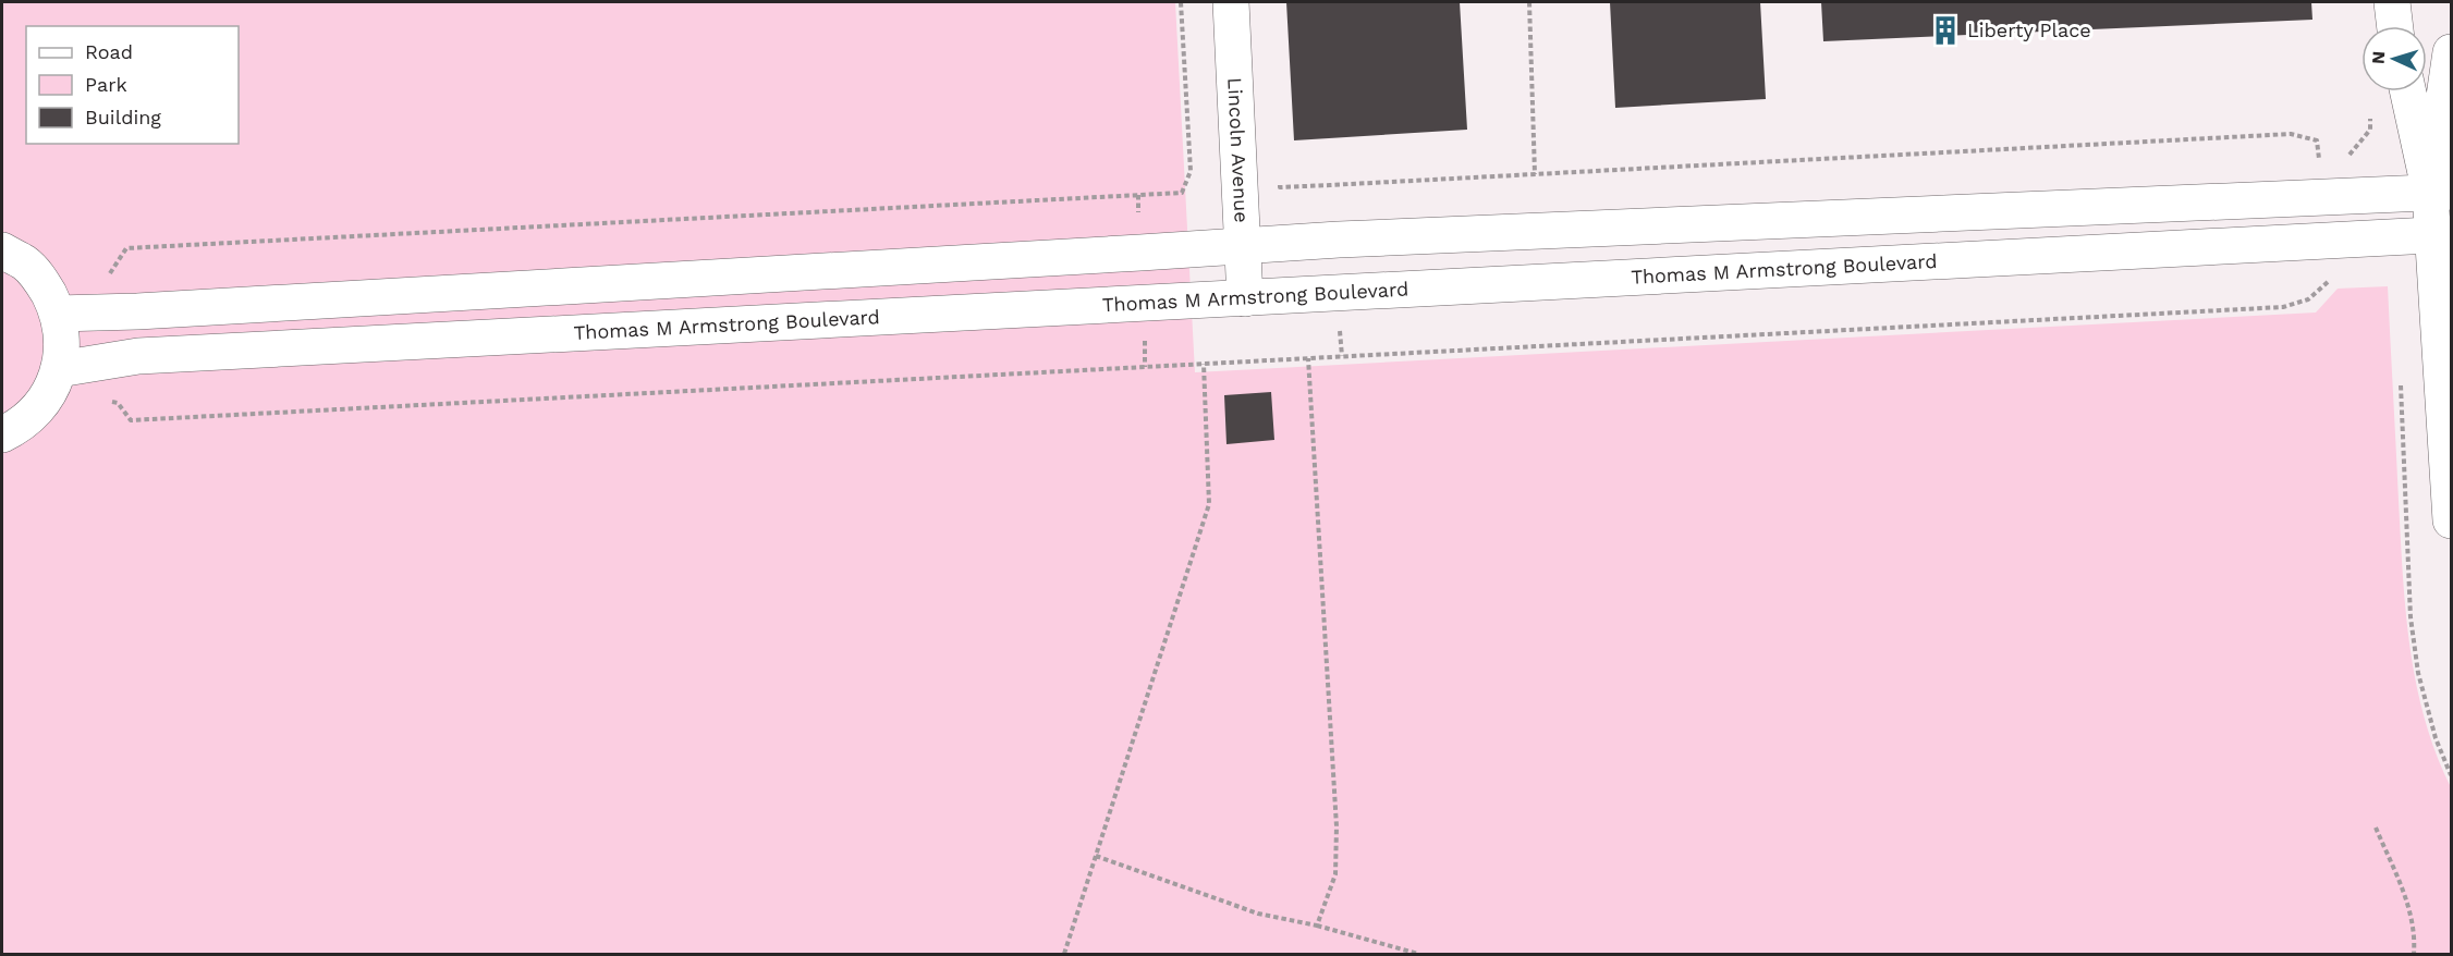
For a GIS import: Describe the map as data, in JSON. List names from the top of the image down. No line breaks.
{"streets":{"street":["Lincoln Avenue","Thomas M Armstrong Boulevard"]},"crossings":[["Lincoln Avenue","Thomas M Armstrong Boulevard"]],"places":{"building":["Liberty Place"]},"legend":["Road","Park","Building"],"north":"left"}
